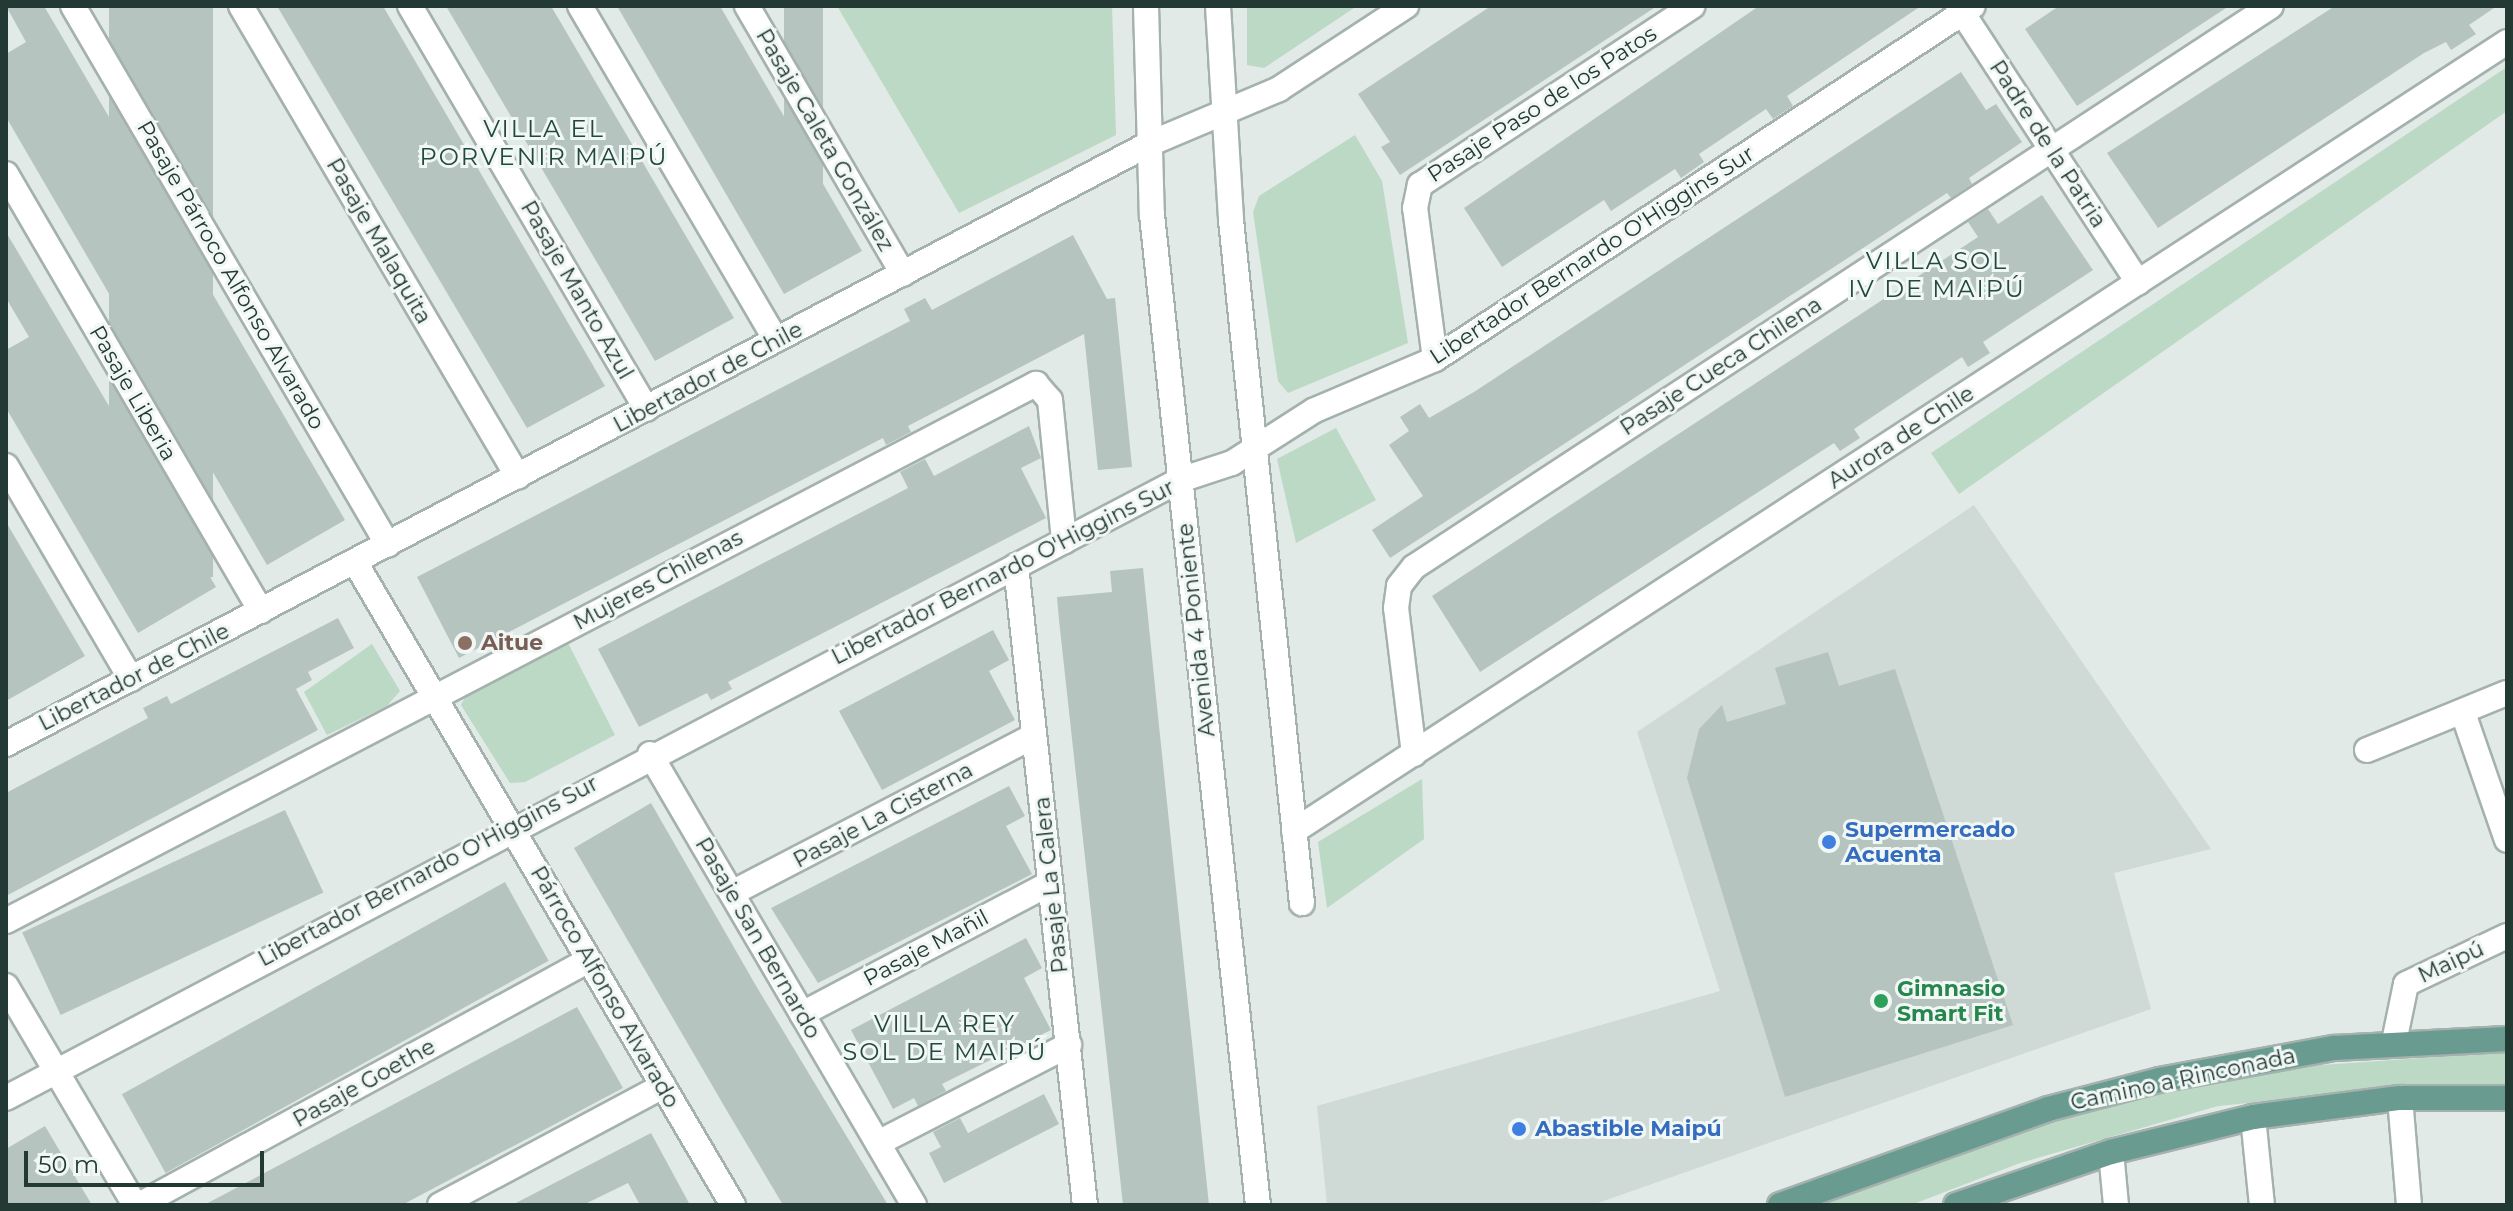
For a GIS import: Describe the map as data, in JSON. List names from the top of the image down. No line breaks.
{"streets":{"main road":["Camino a Rinconada"],"street":["Pasaje Paso de los Patos","Pasaje Caleta González","Padre de la Patria","Pasaje Malaquita","Libertador Bernardo O'Higgins Sur","Pasaje Párroco Alfonso Alvarado","Pasaje Manto Azul","Pasaje Cueca Chilena","Libertador de Chile","Pasaje Liberia","Aurora de Chile","Mujeres Chilenas","Avenida 4 Poniente","Pasaje La Cisterna","Pasaje La Calera","Pasaje San Bernardo","Pasaje Mañil","Maipú","Párroco Alfonso Alvarado","Pasaje Goethe"]},"crossings":[["Pasaje Paso de los Patos","Libertador Bernardo O'Higgins Sur"],["Pasaje Caleta González","Libertador de Chile"],["Padre de la Patria","Libertador Bernardo O'Higgins Sur"],["Padre de la Patria","Pasaje Cueca Chilena"],["Padre de la Patria","Aurora de Chile"],["Pasaje Malaquita","Libertador de Chile"],["Libertador Bernardo O'Higgins Sur","Mujeres Chilenas"],["Libertador Bernardo O'Higgins Sur","Avenida 4 Poniente"],["Libertador Bernardo O'Higgins Sur","Pasaje La Calera"],["Libertador Bernardo O'Higgins Sur","Pasaje San Bernardo"],["Libertador Bernardo O'Higgins Sur","Párroco Alfonso Alvarado"],["Pasaje Párroco Alfonso Alvarado","Libertador de Chile"],["Pasaje Manto Azul","Libertador de Chile"],["Pasaje Cueca Chilena","Aurora de Chile"],["Libertador de Chile","Pasaje Liberia"],["Libertador de Chile","Avenida 4 Poniente"],["Libertador de Chile","Párroco Alfonso Alvarado"],["Mujeres Chilenas","Párroco Alfonso Alvarado"],["Pasaje La Cisterna","Pasaje La Calera"],["Pasaje La Cisterna","Pasaje San Bernardo"],["Pasaje La Calera","Pasaje Mañil"],["Pasaje San Bernardo","Pasaje Mañil"],["Maipú","Camino a Rinconada"],["Párroco Alfonso Alvarado","Pasaje Goethe"]],"districts":["VILLA EL PORVENIR MAIPÚ","VILLA SOL IV DE MAIPÚ","VILLA REY SOL DE MAIPÚ"],"places":["Aitue","Supermercado Acuenta","Gimnasio Smart Fit","Abastible Maipú"],"scale_bar":"50 m"}
